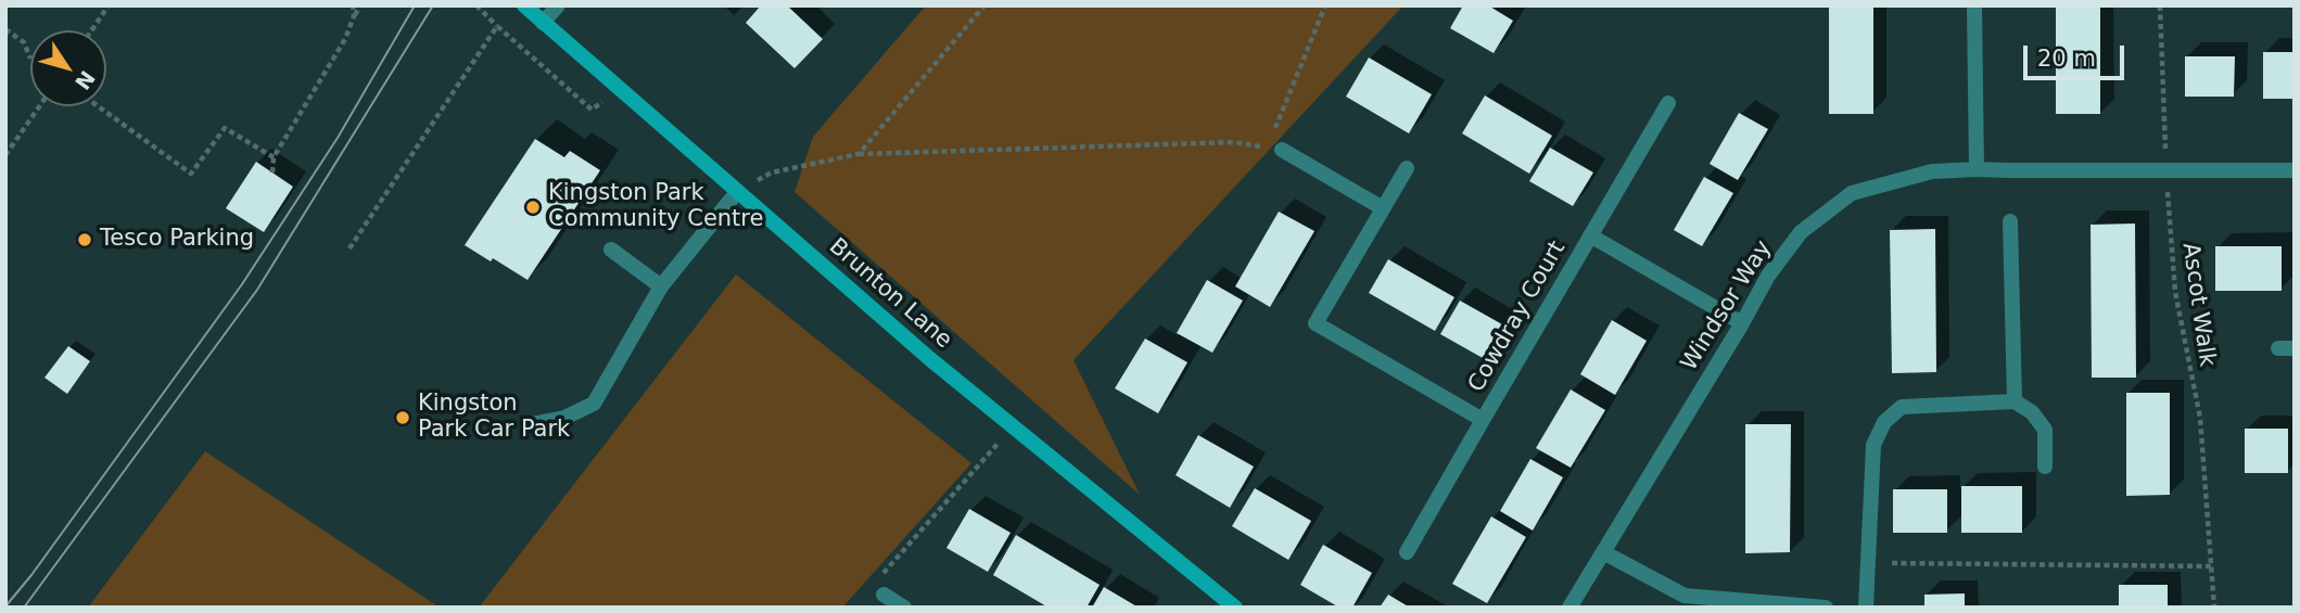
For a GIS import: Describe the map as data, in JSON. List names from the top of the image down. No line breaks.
{"streets":{"street":["Brunton Lane","Windsor Way","Cowdray Court"],"path":["Ascot Walk"]},"crossings":[["Ascot Walk","Windsor Way"],["Windsor Way","Cowdray Court"]],"places":["Kingston Park Community Centre","Tesco Parking","Kingston Park Car Park"],"scale_bar":"20 m","north":"bottom right"}
